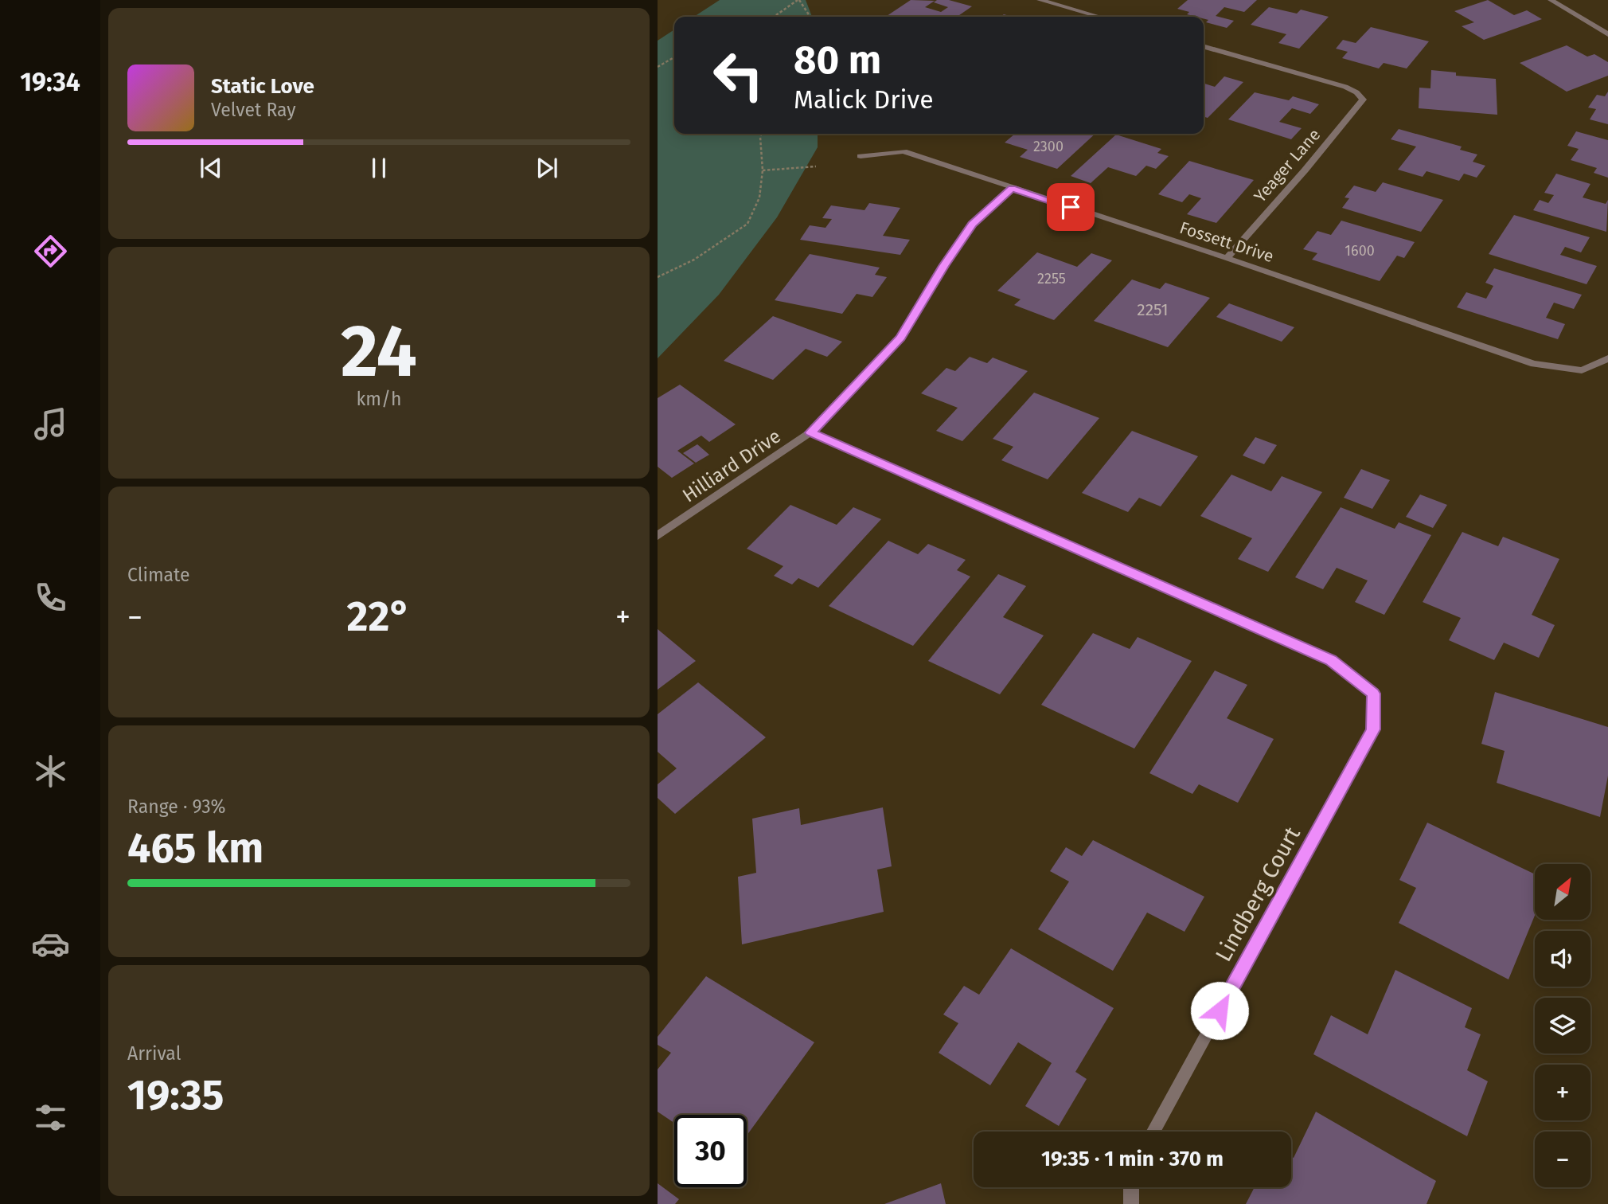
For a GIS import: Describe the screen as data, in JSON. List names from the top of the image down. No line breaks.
{"streets":{"street":["Yeager Lane","Fossett Drive","Hilliard Drive","Lindberg Court"]},"crossings":[["Yeager Lane","Fossett Drive"],["Fossett Drive","Hilliard Drive"],["Hilliard Drive","Lindberg Court"]],"house_numbers":["2300","1600","2255","2251"],"north":"top right","page":{"tabs":"19:34","turn":["80 m","Malick Drive"],"song":["Static Love","Velvet Ray"],"tile":[["24","km/h"],"Climate",["Range · 93%","465 km"],["Arrival","19:35"]],"heat":["−","22°","+"],"map_buttons":["+","−"],"limit":"30","trip":"19:35 · 1 min · 370 m"}}
